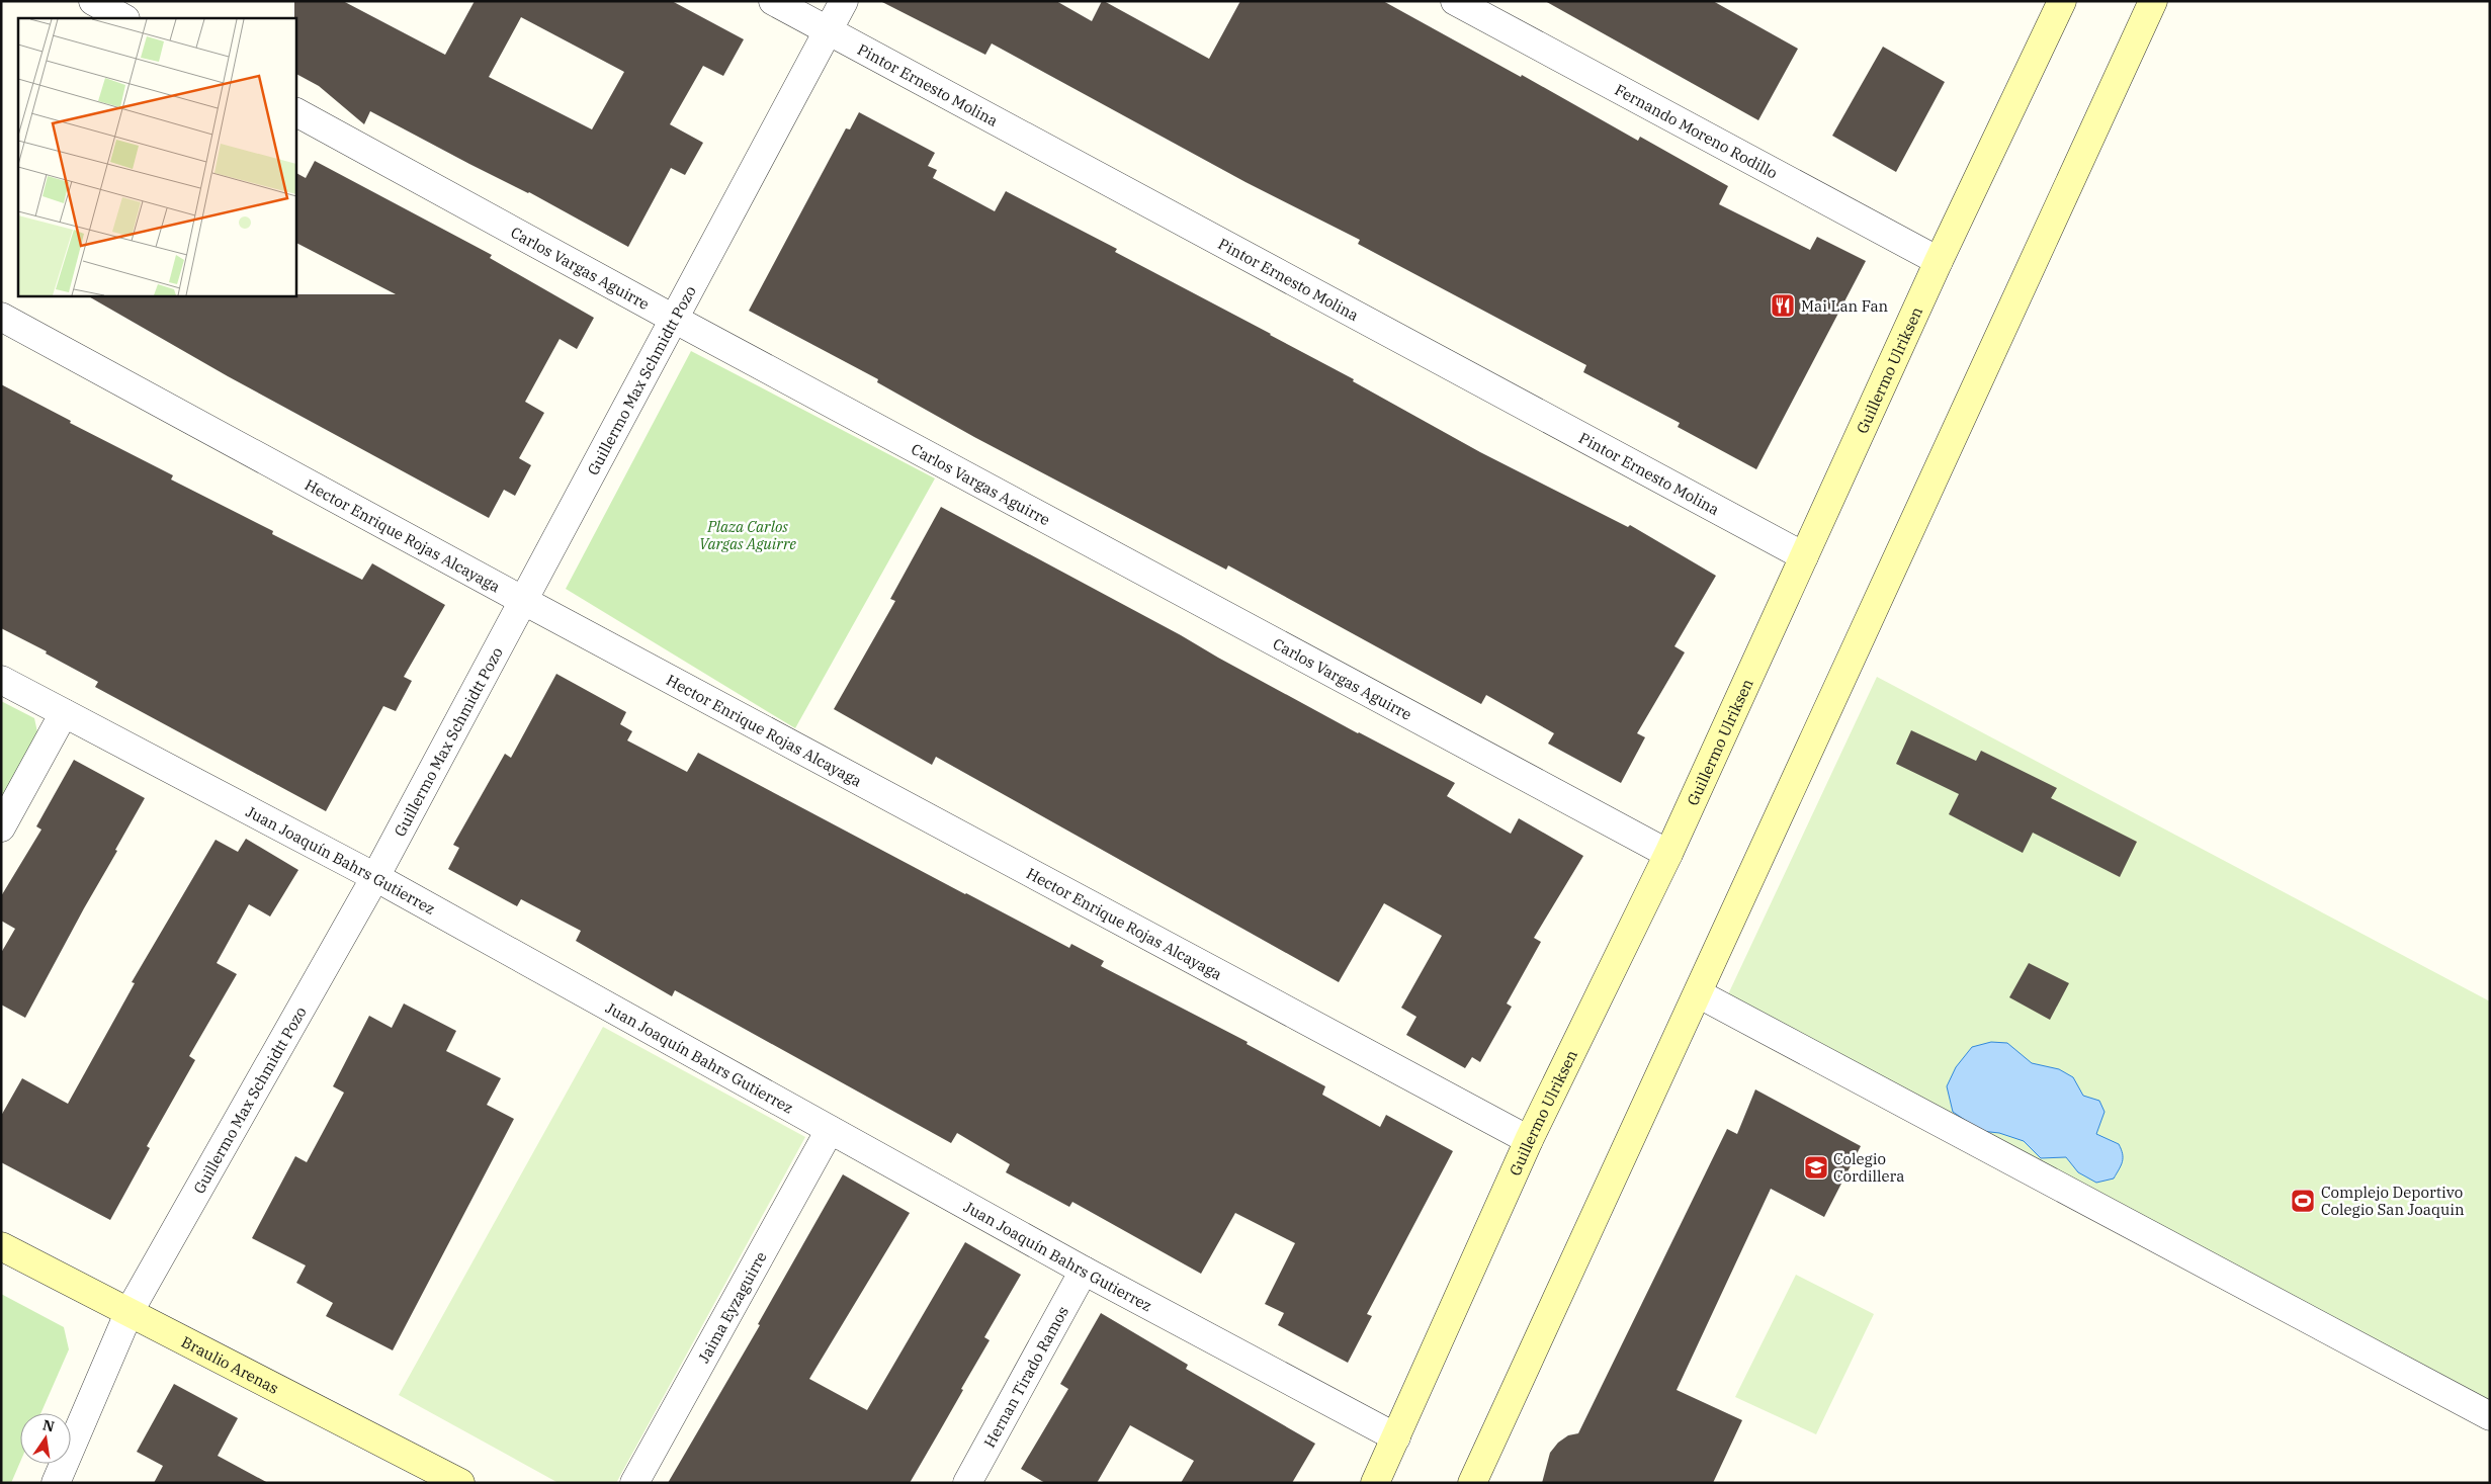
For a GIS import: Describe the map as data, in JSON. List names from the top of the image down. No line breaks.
{"streets":{"main road":["Guillermo Ulriksen","Braulio Arenas"],"street":["Pintor Ernesto Molina","Fernando Moreno Rodillo","Carlos Vargas Aguirre","Guillermo Max Schmidtt Pozo","Hector Enrique Rojas Alcayaga","Juan Joaquín Bahrs Gutierrez","Jaima Eyzaguirre","Hernan Tirado Ramos"]},"crossings":[["Pintor Ernesto Molina","Guillermo Ulriksen"],["Pintor Ernesto Molina","Guillermo Max Schmidtt Pozo"],["Fernando Moreno Rodillo","Guillermo Ulriksen"],["Carlos Vargas Aguirre","Guillermo Ulriksen"],["Carlos Vargas Aguirre","Guillermo Max Schmidtt Pozo"],["Guillermo Ulriksen","Hector Enrique Rojas Alcayaga"],["Guillermo Ulriksen","Juan Joaquín Bahrs Gutierrez"],["Guillermo Max Schmidtt Pozo","Hector Enrique Rojas Alcayaga"],["Guillermo Max Schmidtt Pozo","Juan Joaquín Bahrs Gutierrez"],["Guillermo Max Schmidtt Pozo","Braulio Arenas"],["Juan Joaquín Bahrs Gutierrez","Jaima Eyzaguirre"],["Juan Joaquín Bahrs Gutierrez","Hernan Tirado Ramos"]],"parks":["Plaza Carlos Vargas Aguirre"],"places":{"restaurant":["Mai Lan Fan"],"school or university":["Colegio Cordillera"],"sports":["Complejo Deportivo Colegio San Joaquin"]},"north":"top"}
